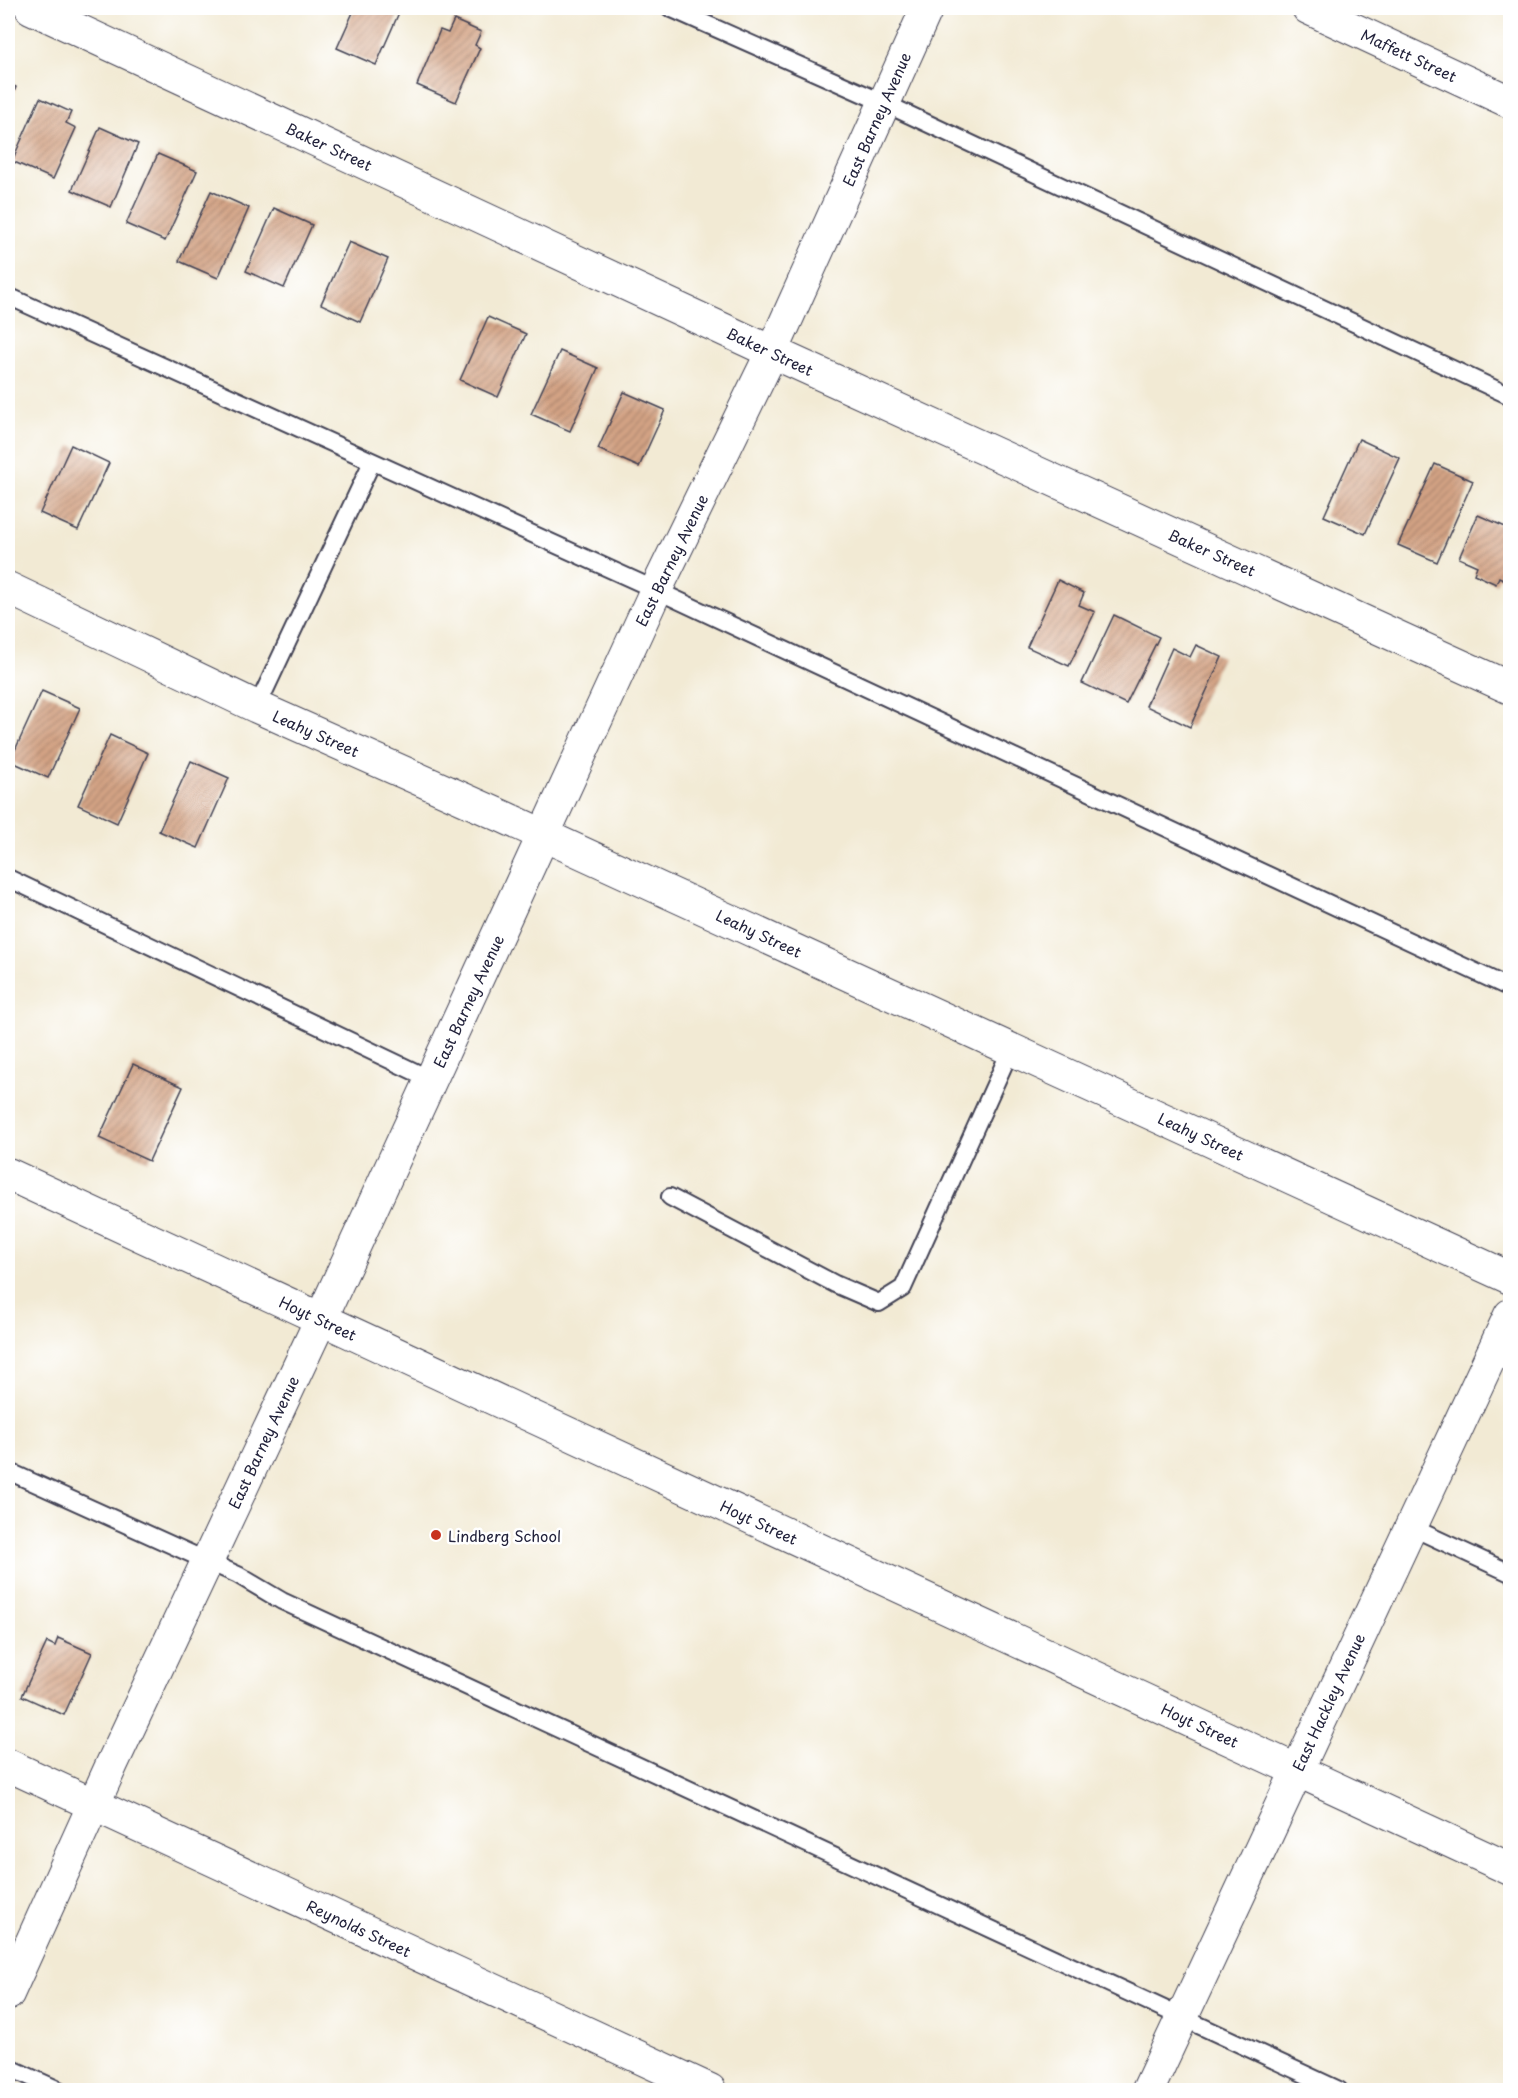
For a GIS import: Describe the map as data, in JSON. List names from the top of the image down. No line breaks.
{"streets":{"street":["Maffett Street","East Barney Avenue","Baker Street","Leahy Street","Hoyt Street","East Hackley Avenue","Reynolds Street"]},"crossings":[["East Barney Avenue","Baker Street"],["East Barney Avenue","Leahy Street"],["East Barney Avenue","Hoyt Street"],["East Barney Avenue","Reynolds Street"],["Hoyt Street","East Hackley Avenue"]],"places":["Lindberg School"]}
